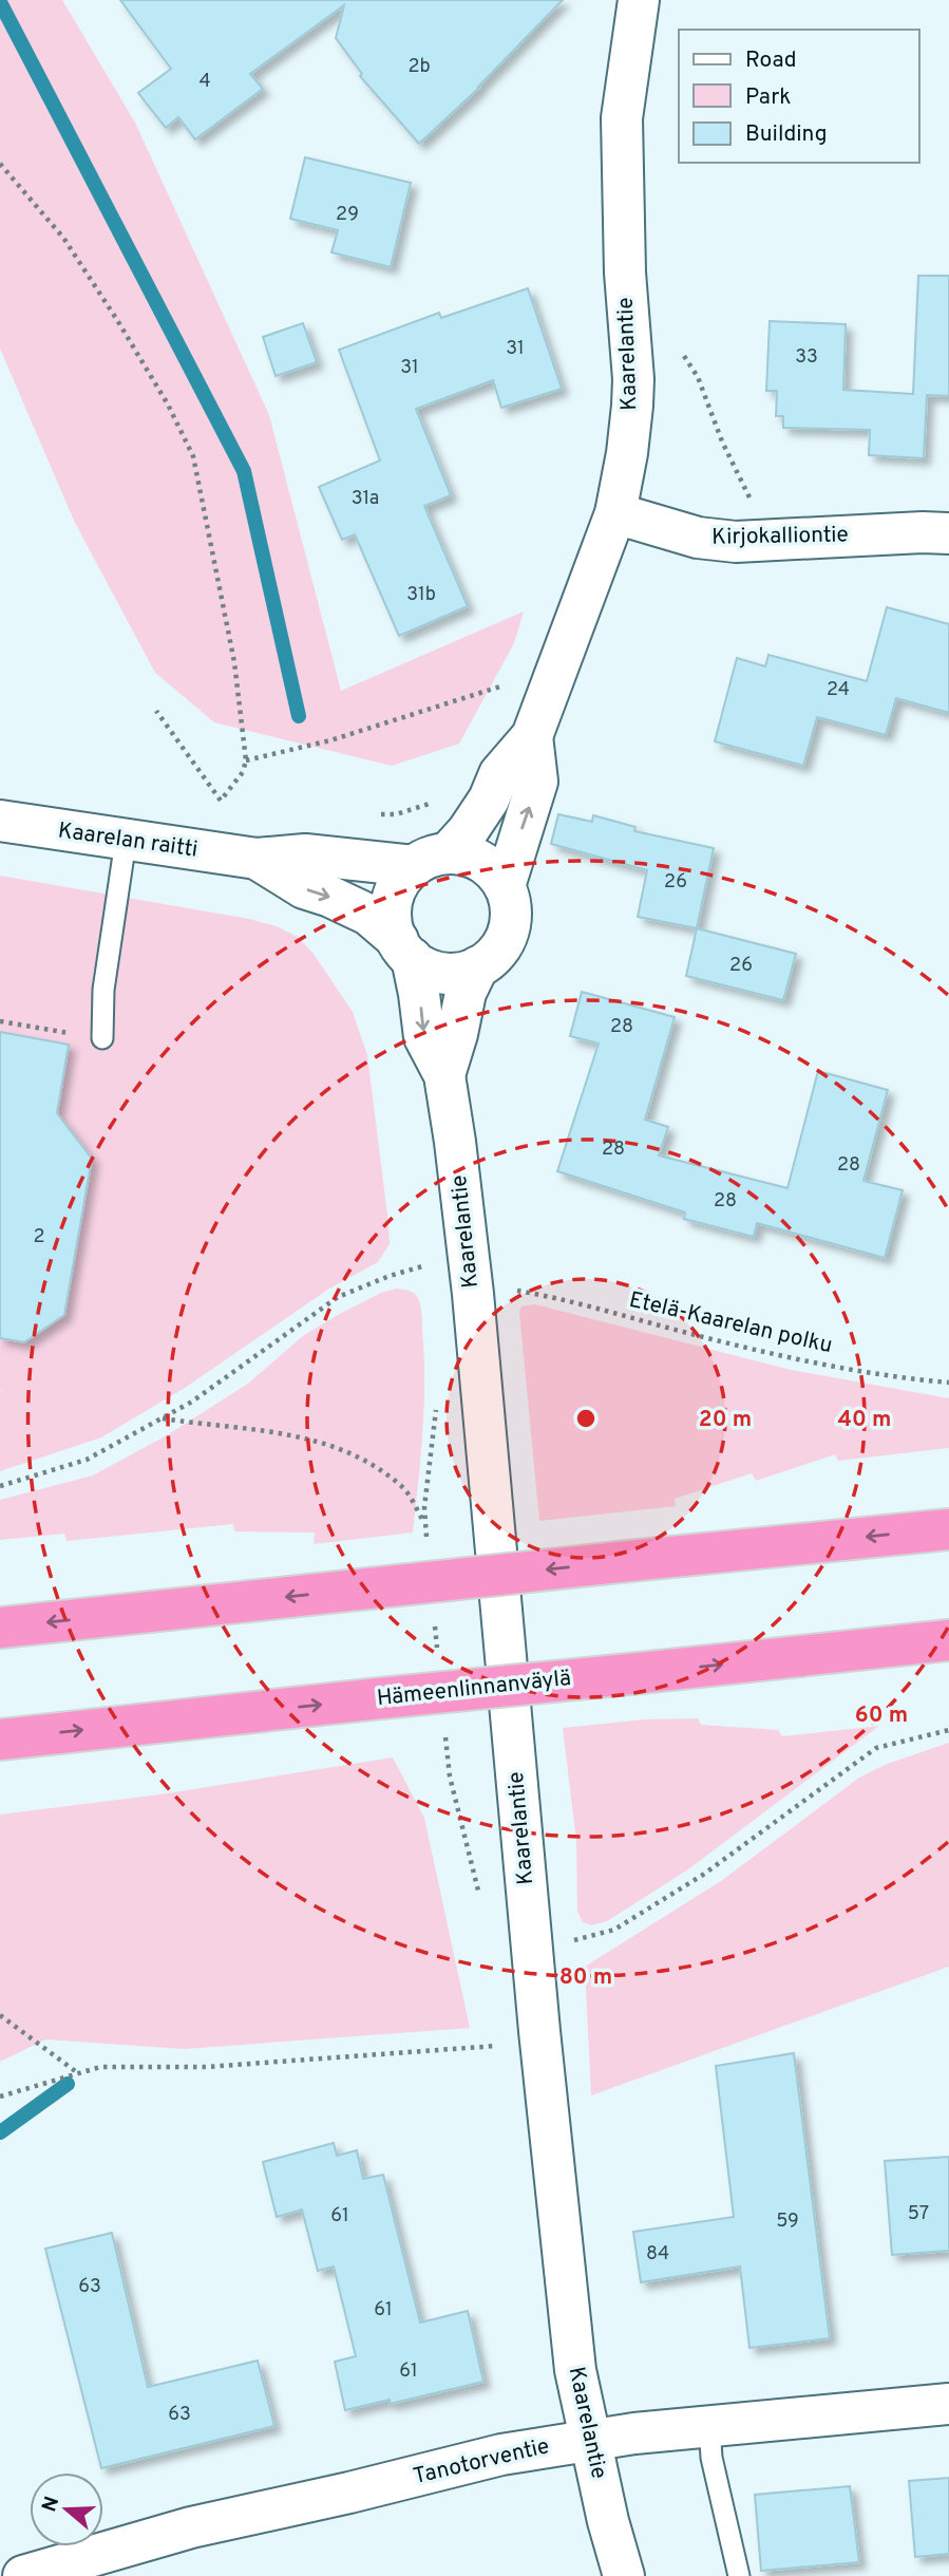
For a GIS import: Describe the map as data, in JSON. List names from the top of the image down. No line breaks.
{"streets":{"highway":["Hämeenlinnanväylä"],"main road":["Kaarelantie","Kirjokalliontie","Kaarelan raitti","Tanotorventie"],"path":["Etelä-Kaarelan polku"]},"crossings":[["Kaarelantie","Kirjokalliontie"],["Kaarelantie","Kaarelan raitti"],["Kaarelantie","Tanotorventie"]],"house_numbers":["2b","4","29","31","33","31","31a","31b","24","26","26","28","28","28","28","2","57","61","59","84","63","61","61","63"],"legend":["Road","Park","Building"],"north":"left","rings":["20 m","40 m","60 m","80 m"]}
